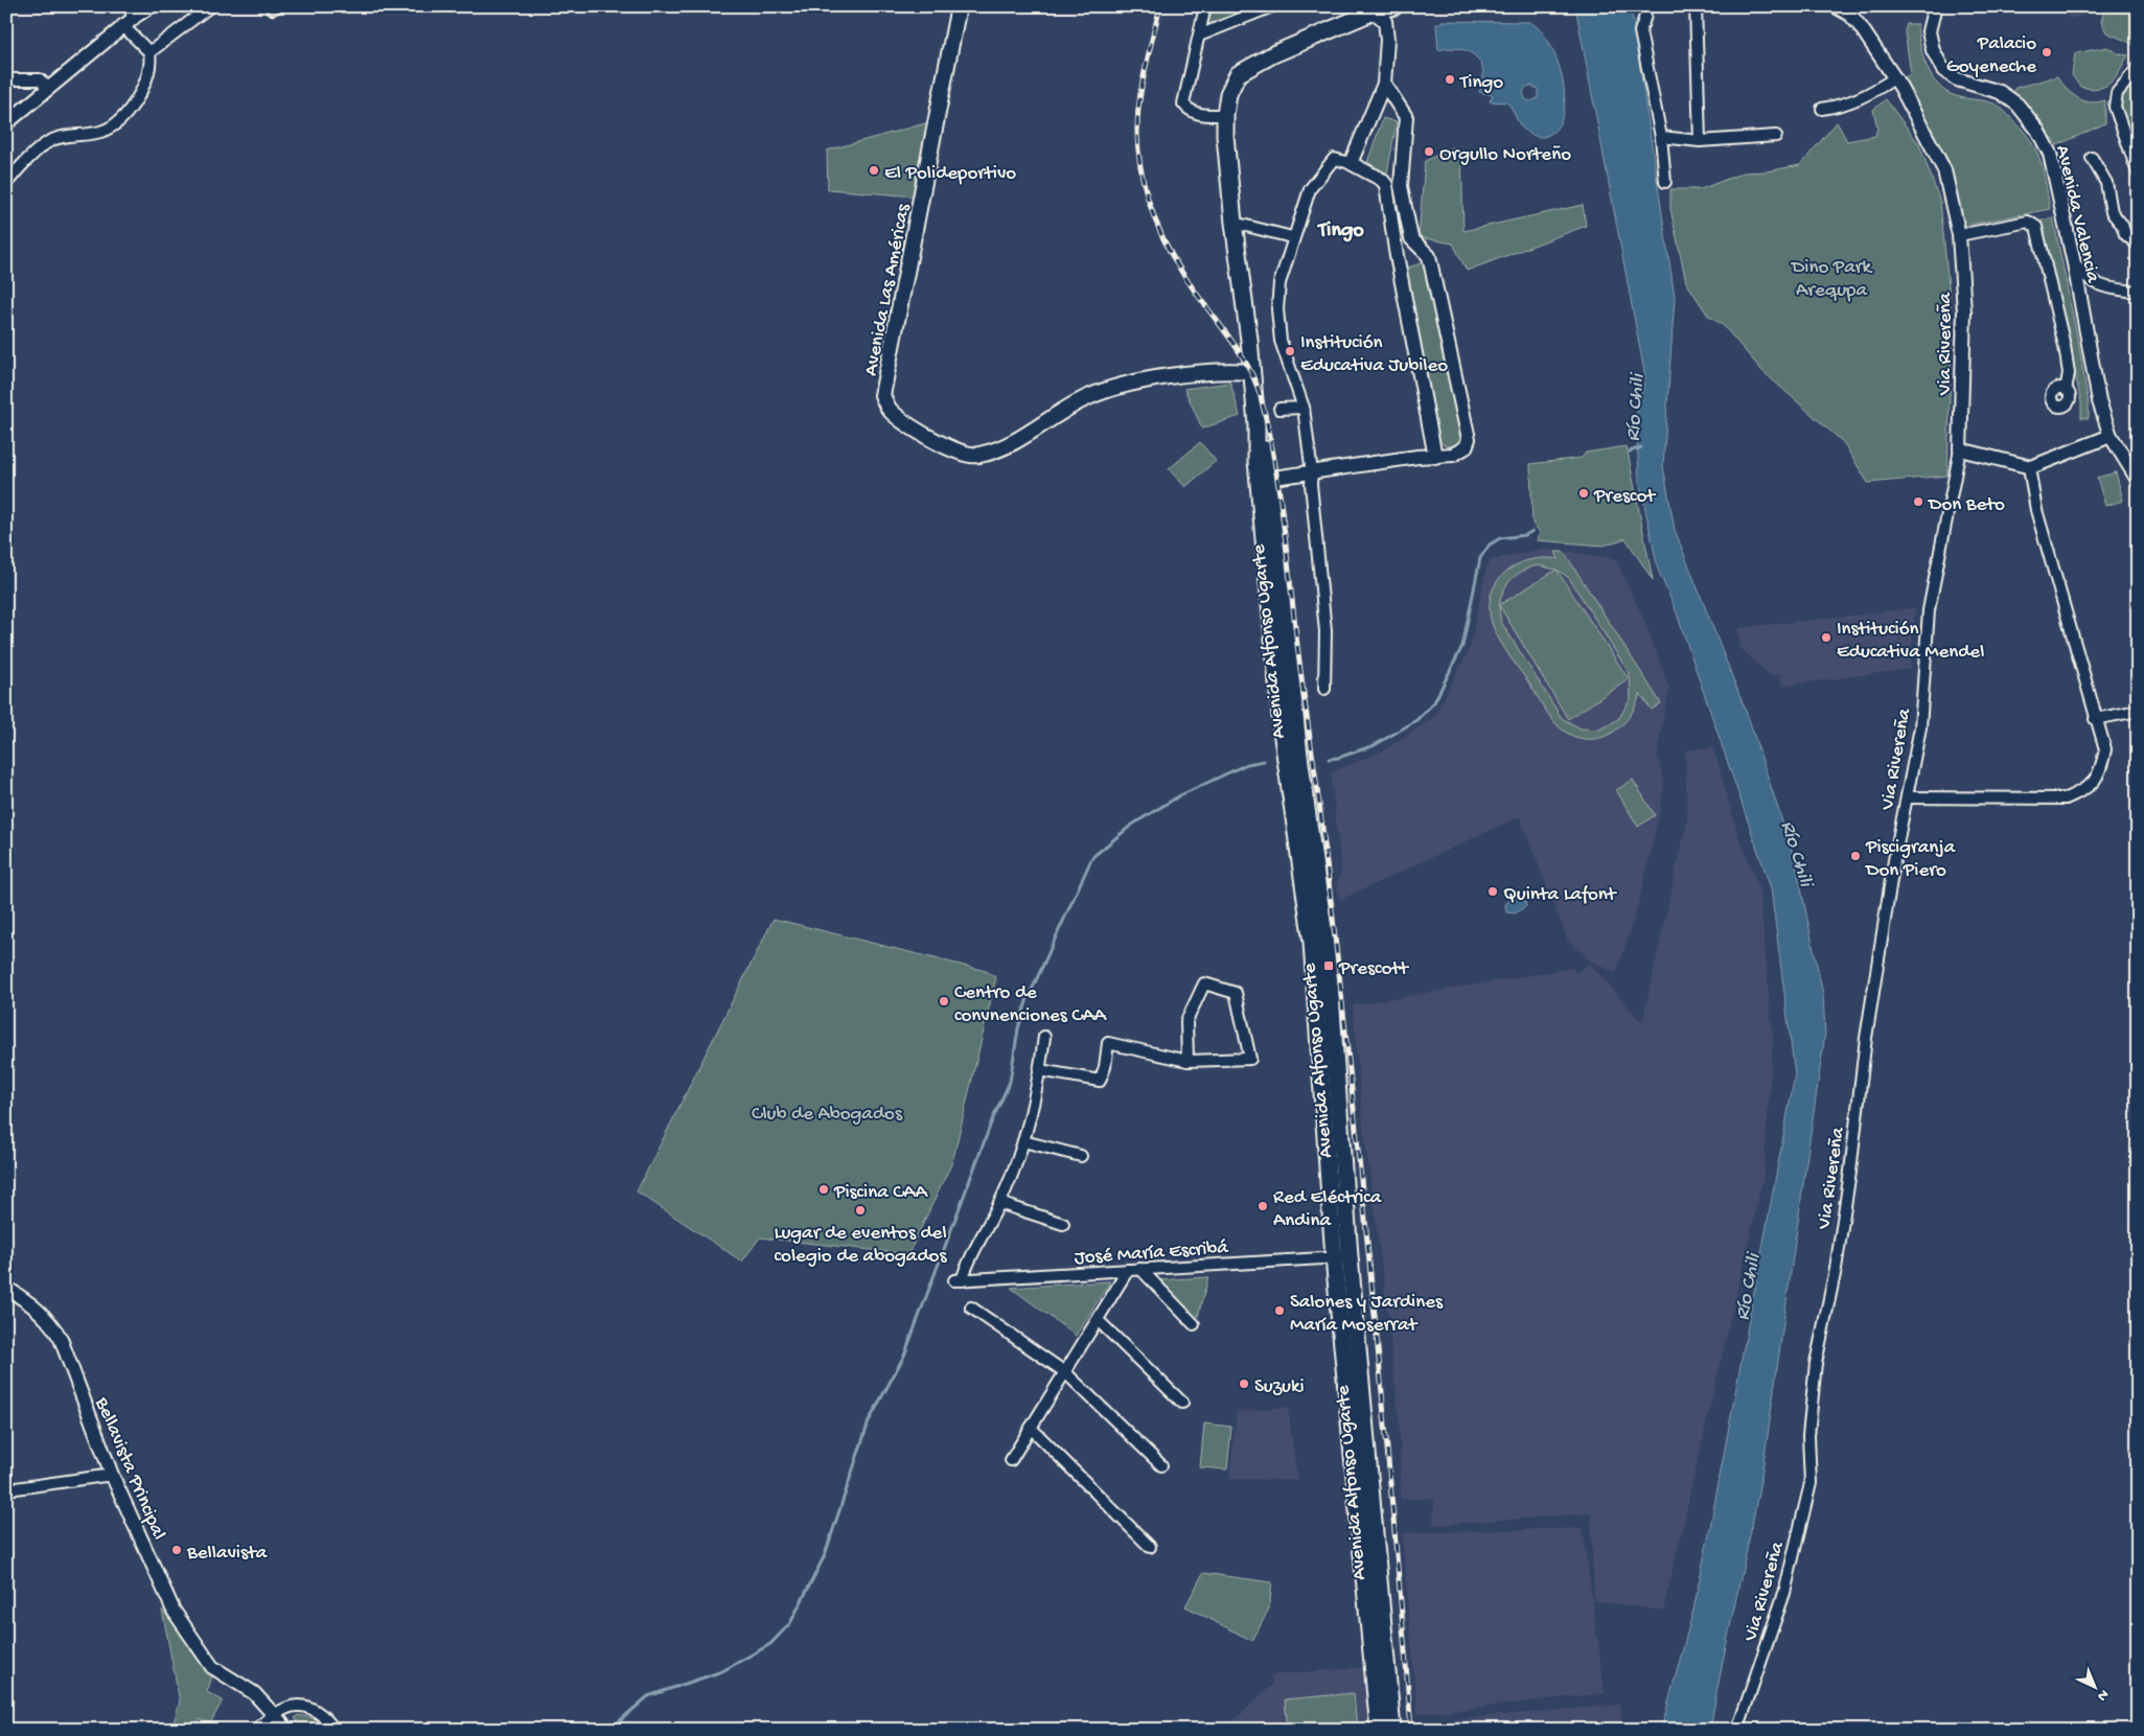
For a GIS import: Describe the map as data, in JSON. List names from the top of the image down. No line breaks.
{"streets":{"main road":["Avenida Las Américas","Avenida Alfonso Ugarte"],"street":["Avenida Valencia","Via Rivereña","José María Escribá","Bellavista Principal"]},"crossings":[["Avenida Las Américas","Avenida Alfonso Ugarte"],["Avenida Alfonso Ugarte","José María Escribá"]],"districts":["Tingo"],"water":["Río Chili"],"parks":["Dino Park Arequpa","Club de Abogados"],"places":{"other":["Palacio Goyeneche","Tingo","Orgullo Norteño","El Polideportivo","Institución Educativa Jubileo","Prescot","Don Beto","Institución Educativa Mendel","Piscigranja Don Piero","Quinta Lafont","Centro de convnenciones CAA","Piscina CAA","Red Eléctrica Andina","Lugar de eventos del colegio de abogados","Salones y Jardines María Moserrat","Suzuki","Bellavista"],"transit":["Prescott"]},"north":"bottom right"}
